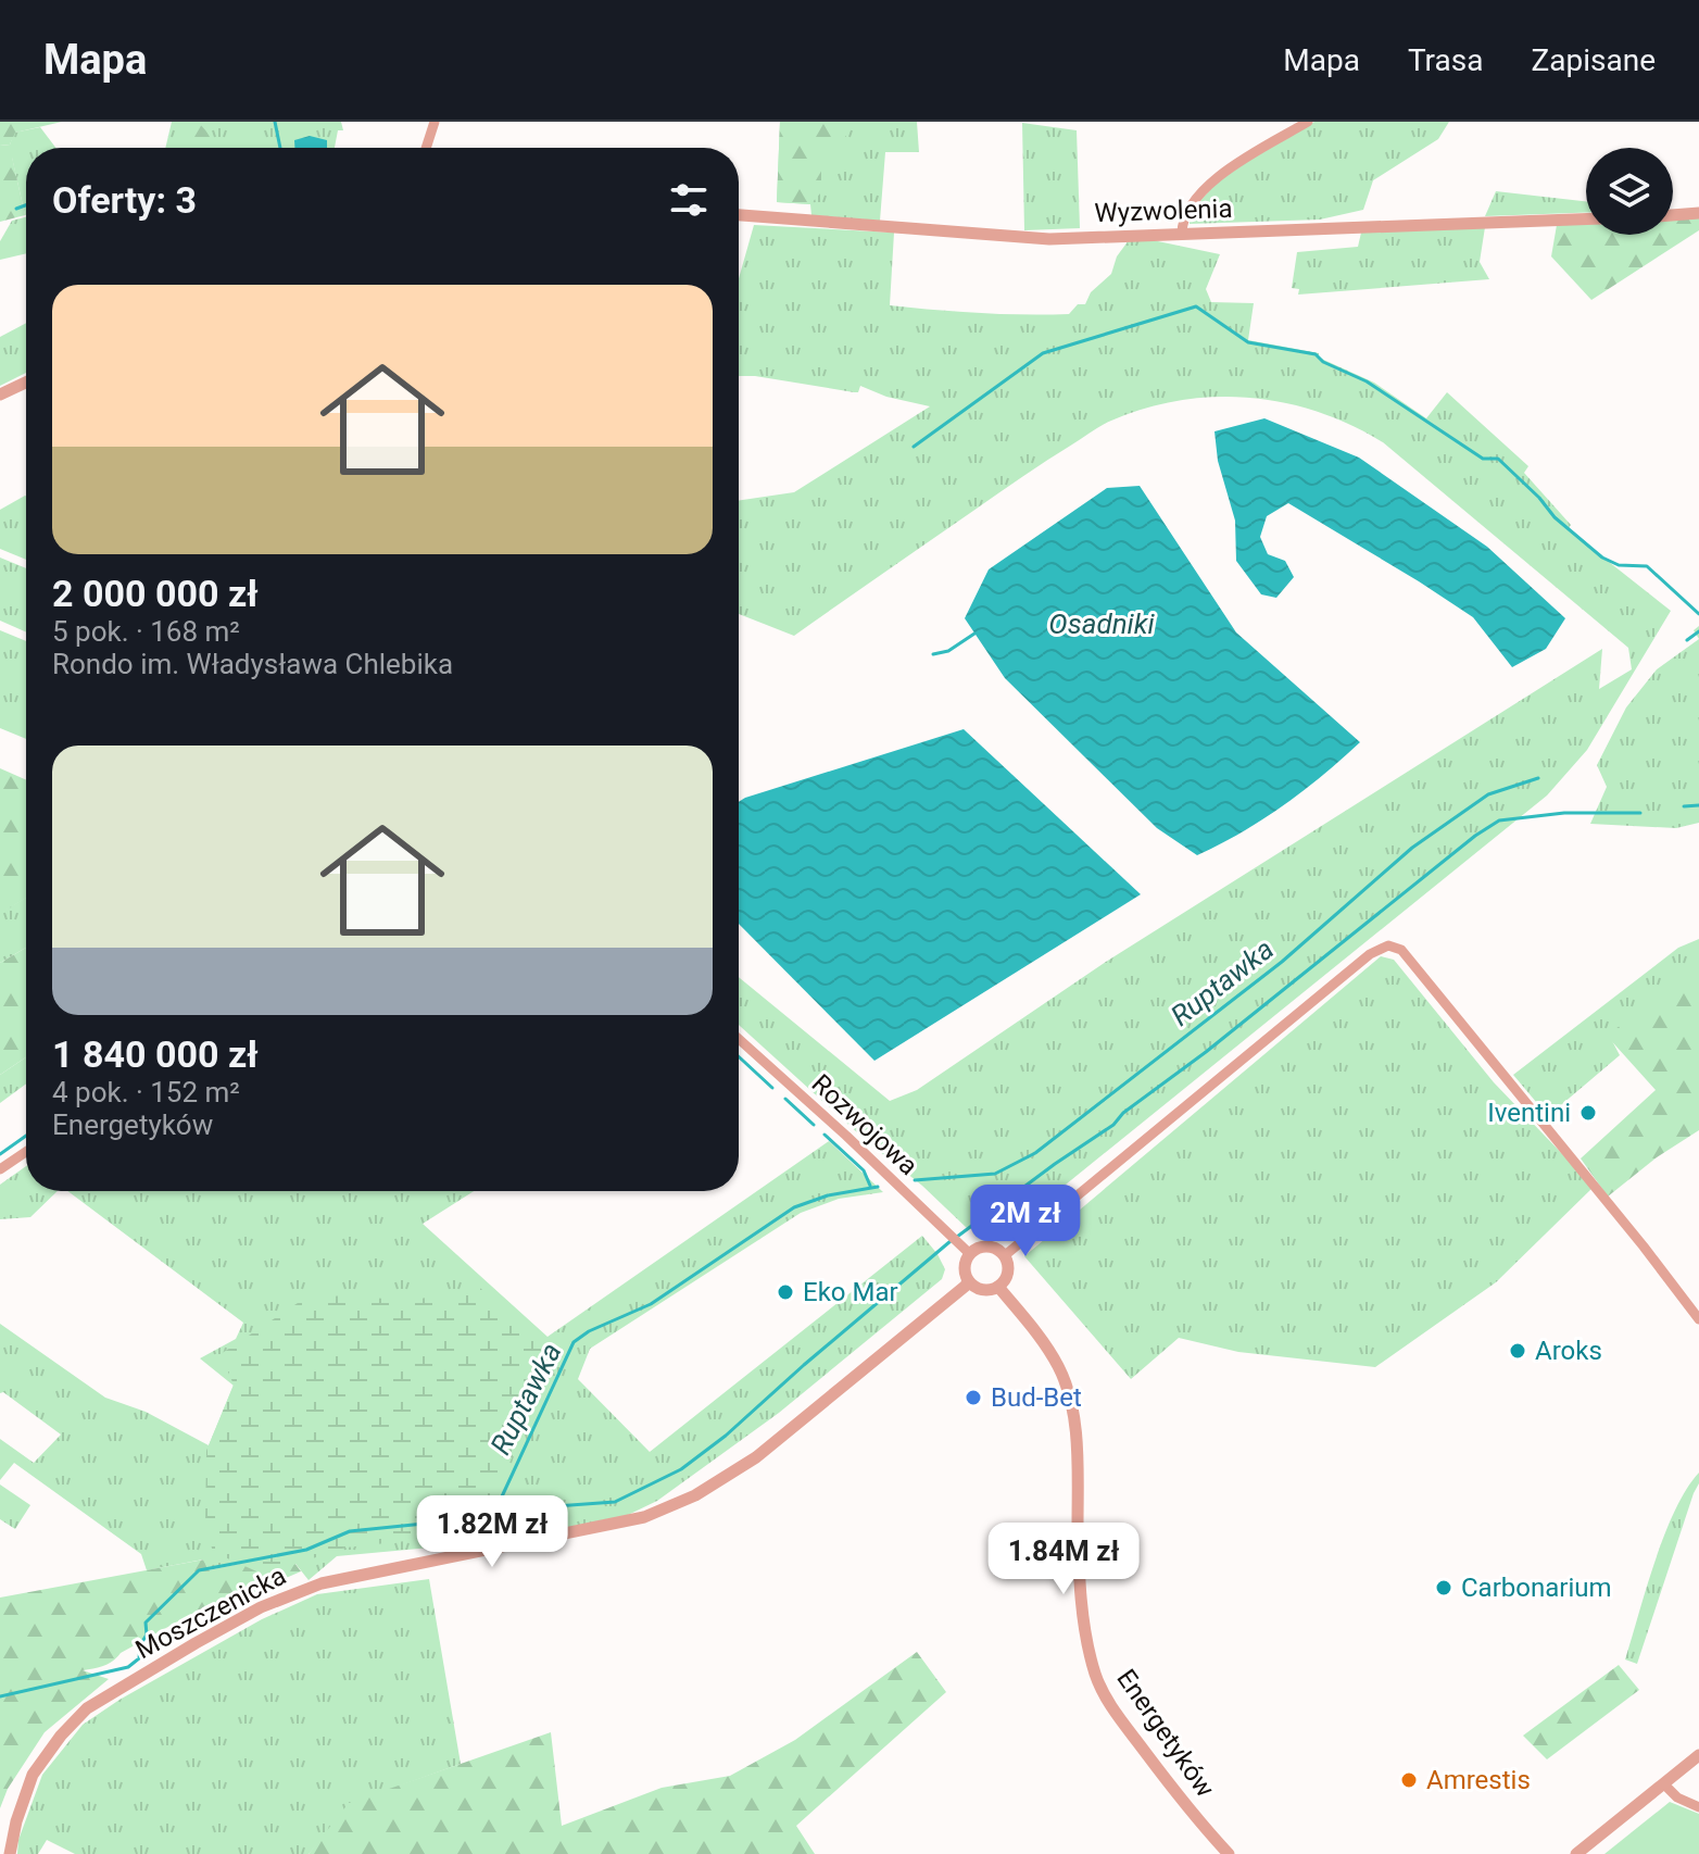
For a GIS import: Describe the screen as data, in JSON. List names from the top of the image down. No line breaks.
{"streets":{"street":["Wyzwolenia","Rozwojowa","Moszczenicka","Energetyków"]},"crossings":[["Rozwojowa","Moszczenicka"],["Rozwojowa","Energetyków"],["Moszczenicka","Energetyków"]],"water":["Osadniki","Ruptawka"],"places":["Iventini","Eko Mar","Aroks","Bud-Bet","Carbonarium","Amrestis"],"page":{"header":"Mapa","nav":["Mapa","Trasa","Zapisane"],"heading":"Oferty: 3","list":[{"name":"2 000 000 zł","note":"5 pok. · 168 m² · Rondo im. Władysława Chlebika"},{"name":"1 840 000 zł","note":"4 pok. · 152 m² · Energetyków"}],"price":["2M zł","1.82M zł","1.84M zł"]}}
